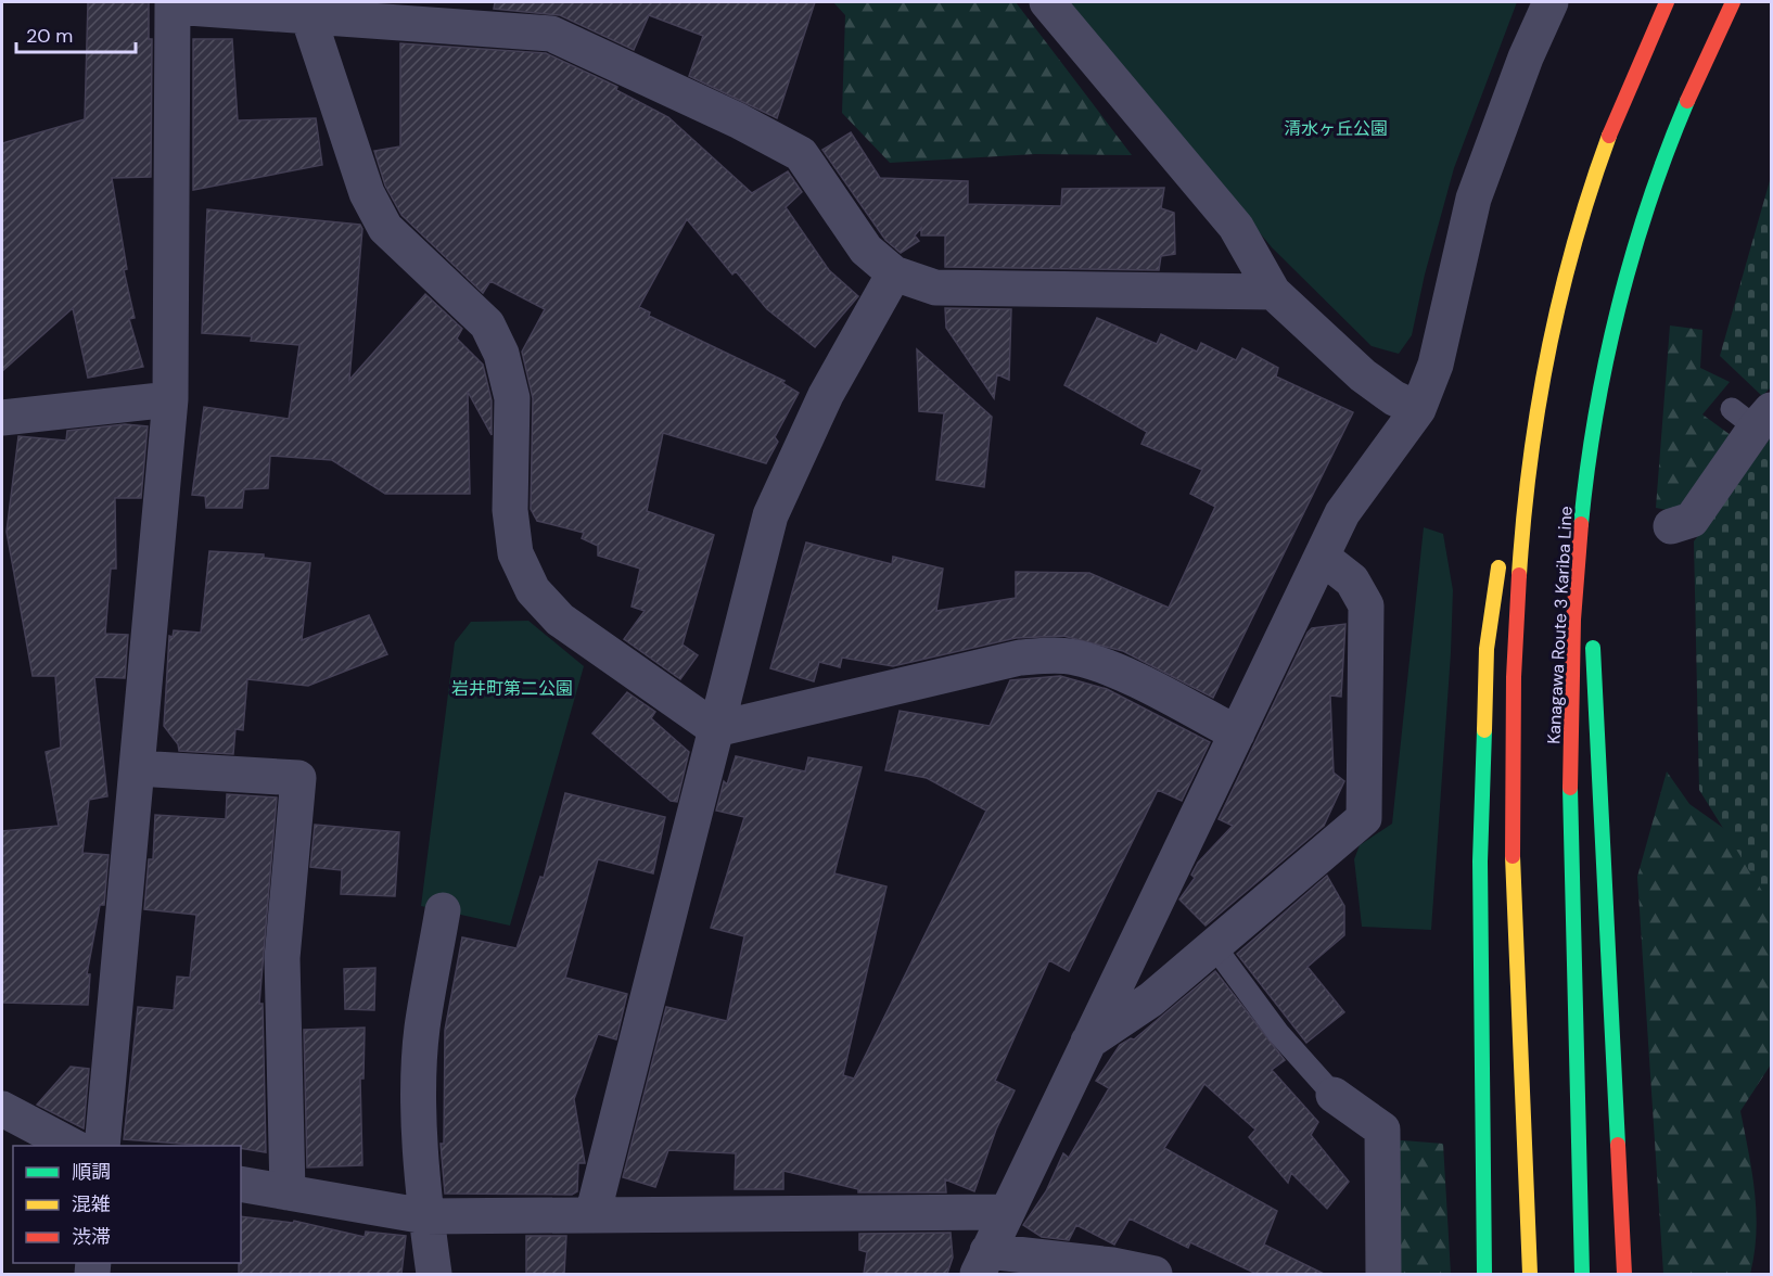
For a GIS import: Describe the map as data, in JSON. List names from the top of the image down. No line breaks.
{"streets":{"highway":["Kanagawa Route 3 Kariba Line"]},"parks":["清水ヶ丘公園","岩井町第二公園"],"legend":["順調","混雑","渋滞"],"scale_bar":"20 m"}
